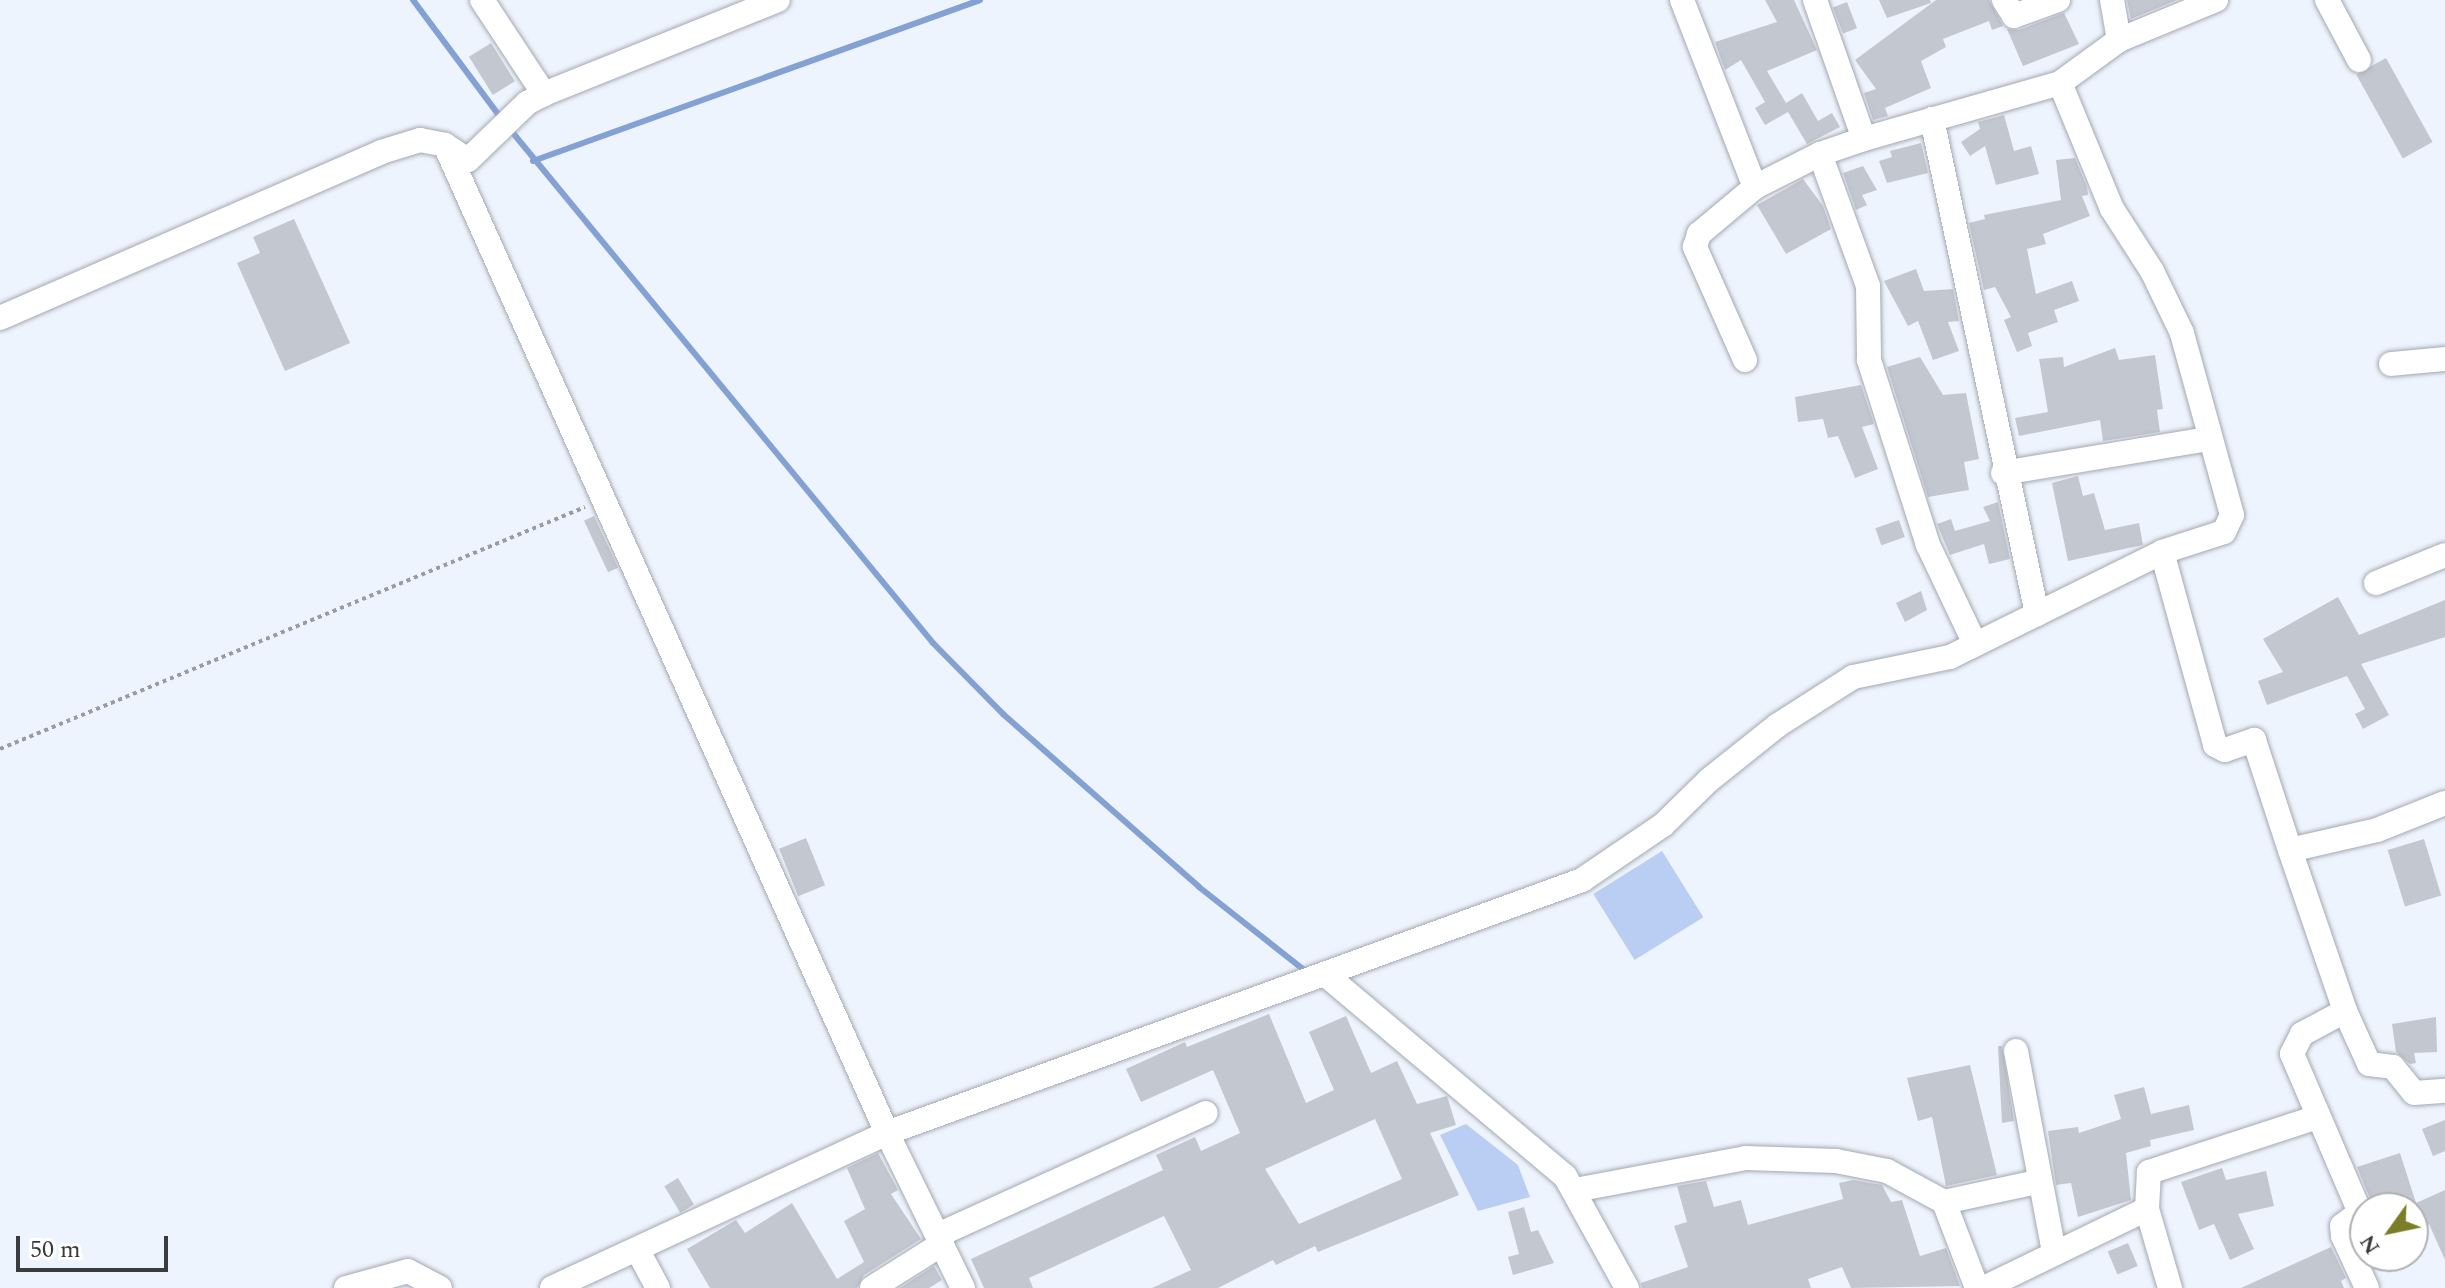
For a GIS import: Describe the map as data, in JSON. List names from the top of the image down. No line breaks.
{"scale_bar":"50 m","north":"bottom left"}
